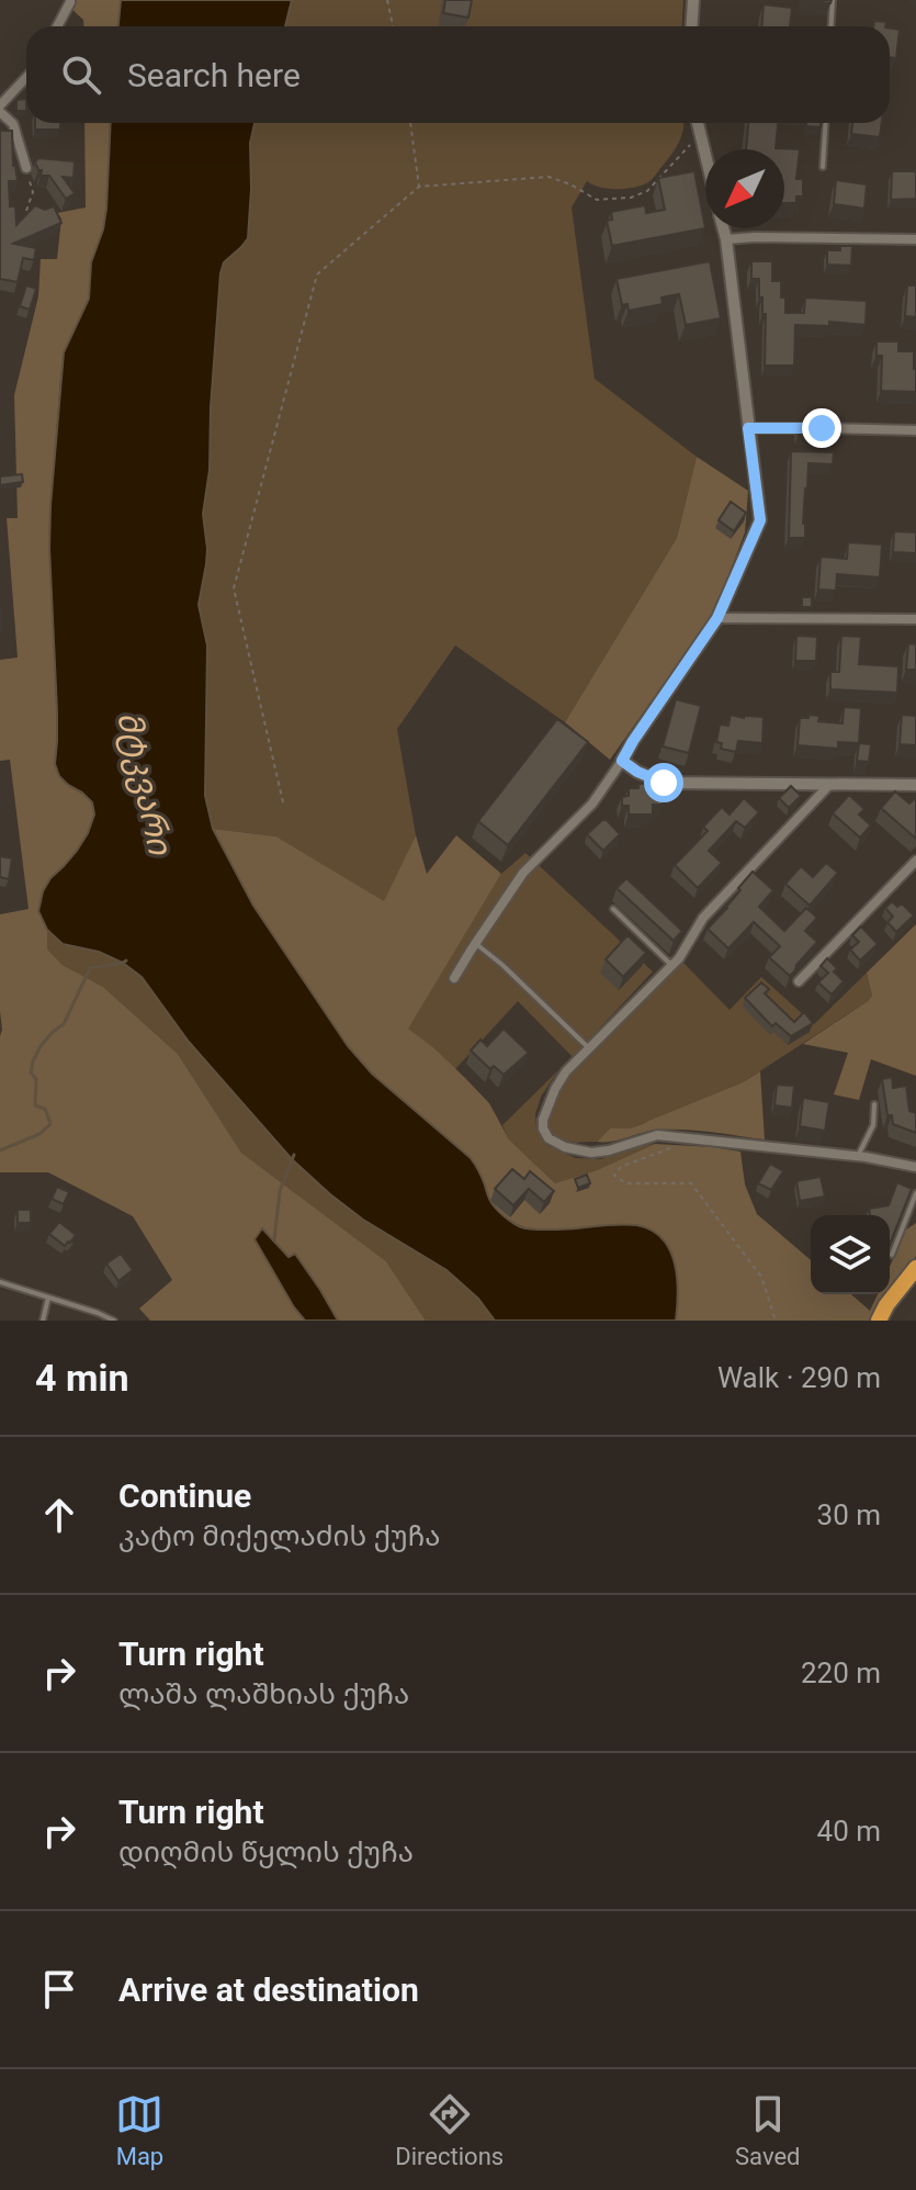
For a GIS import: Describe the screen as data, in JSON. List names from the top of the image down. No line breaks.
{"water":["მტკვარი"],"north":"bottom left","page":{"search":"Search here","heading":["4 min","Walk · 290 m"],"list":[["Continue","კატო მიქელაძის ქუჩა","30 m"],["Turn right","ლაშა ლაშხიას ქუჩა","220 m"],["Turn right","დიღმის წყლის ქუჩა","40 m"],"Arrive at destination"],"nav":["Map","Directions","Saved"]}}
